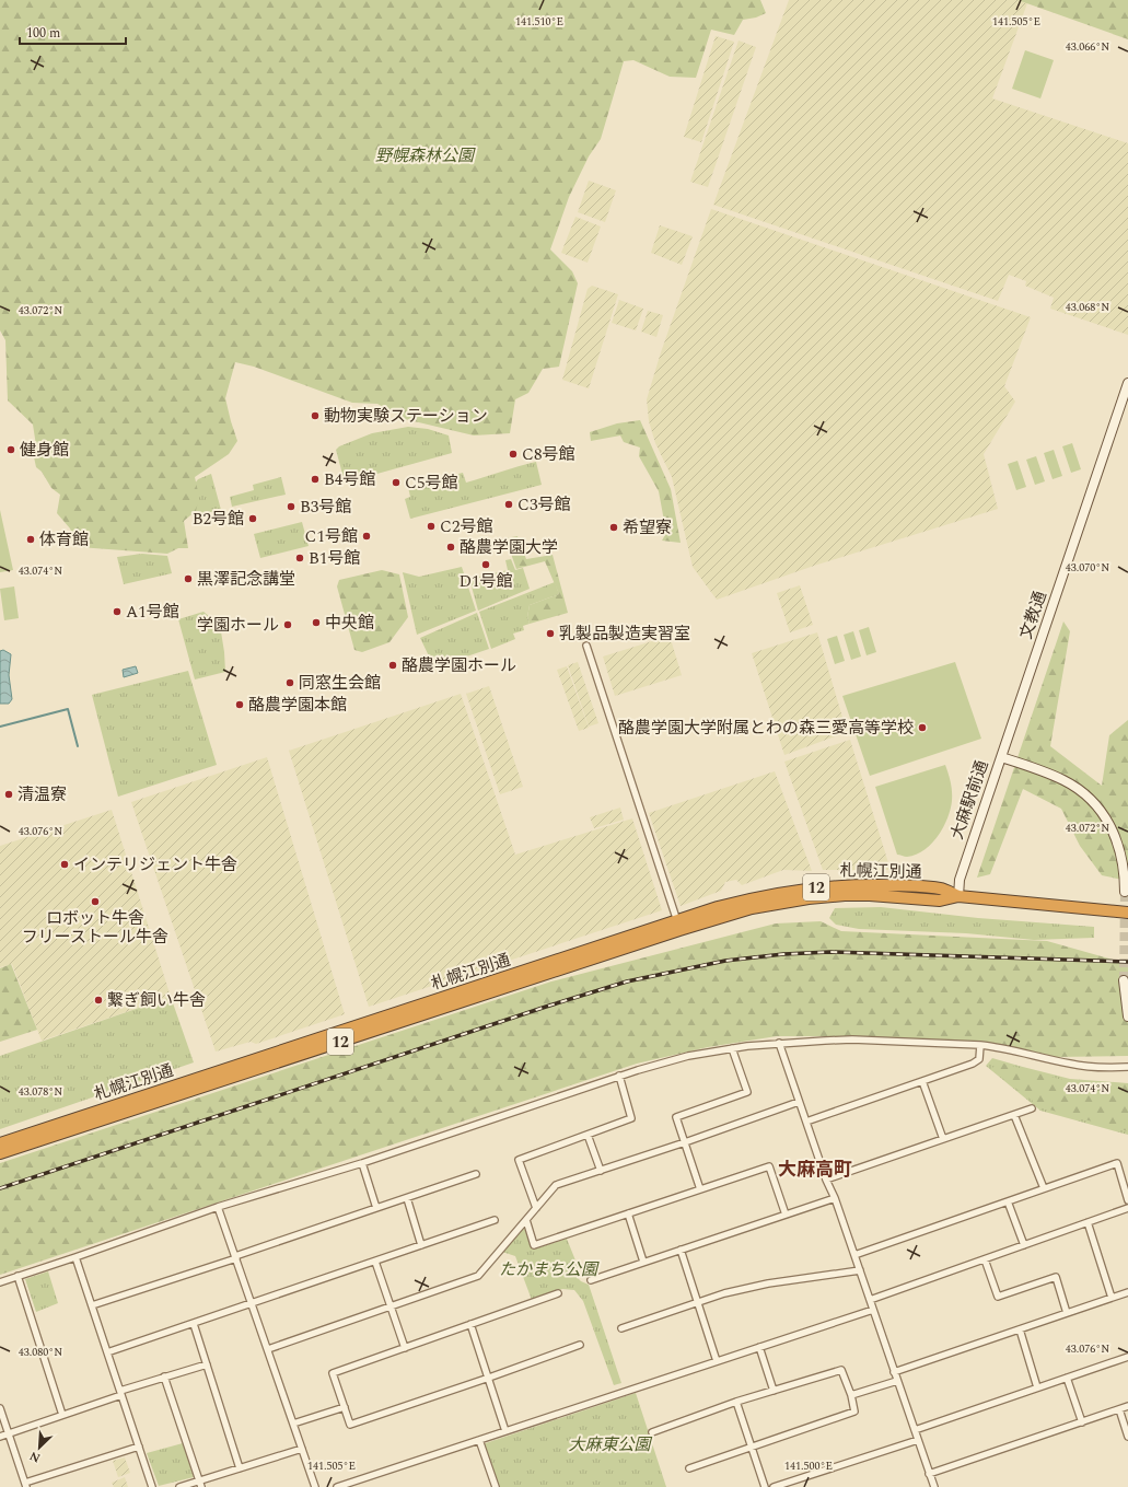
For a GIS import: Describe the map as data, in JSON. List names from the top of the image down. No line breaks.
{"streets":{"highway":["札幌江別通","12"],"street":["文教通","大麻駅前通"]},"crossings":[["文教通","大麻駅前通"],["大麻駅前通","札幌江別通"]],"districts":["大麻高町"],"parks":["野幌森林公園","たかまち公園","大麻東公園"],"places":["動物実験ステーション","健身館","C8号館","B4号館","C5号館","C3号館","B3号館","B2号館","C2号館","希望寮","C1号館","体育館","酪農学園大学","B1号館","D1号館","黒澤記念講堂","A1号館","中央館","学園ホール","乳製品製造実習室","酪農学園ホール","同窓生会館","酪農学園本館","酪農学園大学附属とわの森三愛高等学校","清温寮","インテリジェント牛舎","ロボット牛舎 フリーストール牛舎","繋ぎ飼い牛舎"],"scale_bar":"100 m","north":"bottom left","coordinates":["141.510°E","141.505°E","43.066°N","43.068°N","43.072°N","43.070°N","43.074°N","43.076°N","43.078°N","43.080°N","141.500°E"]}
